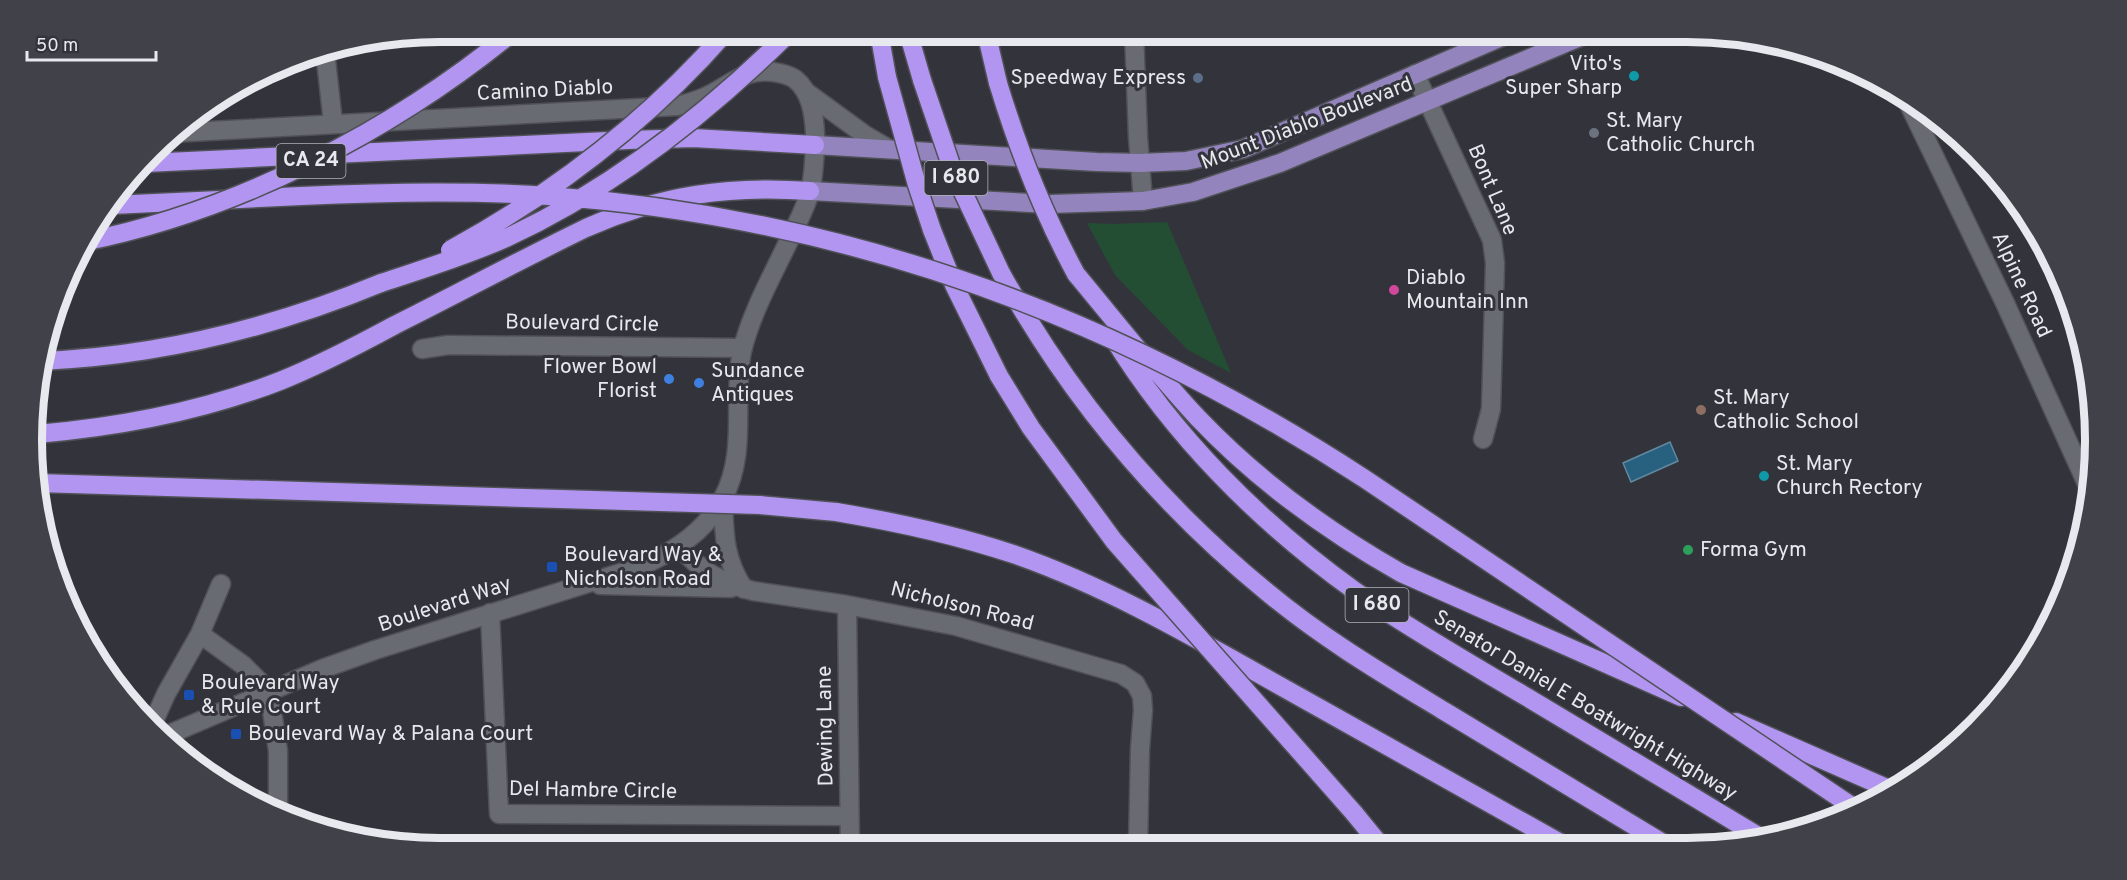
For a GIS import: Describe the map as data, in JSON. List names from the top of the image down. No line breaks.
{"streets":{"highway":["CA 24","I 680","Senator Daniel E Boatwright Highway"],"main road":["Mount Diablo Boulevard"],"street":["Camino Diablo","Bont Lane","Alpine Road","Boulevard Circle","Boulevard Way","Nicholson Road","Dewing Lane","Del Hambre Circle"]},"crossings":[["Camino Diablo","Mount Diablo Boulevard"],["Mount Diablo Boulevard","Bont Lane"],["Mount Diablo Boulevard","Boulevard Way"],["Boulevard Circle","Boulevard Way"],["Boulevard Way","Nicholson Road"],["Boulevard Way","Del Hambre Circle"],["Nicholson Road","Dewing Lane"],["Dewing Lane","Del Hambre Circle"]],"places":{"other":["Vito's Super Sharp","Speedway Express","St. Mary Catholic Church","Diablo Mountain Inn","Flower Bowl Florist","Sundance Antiques","St. Mary Catholic School","St. Mary Church Rectory","Forma Gym"],"transit":["Boulevard Way & Nicholson Road","Boulevard Way & Rule Court","Boulevard Way & Palana Court"]},"scale_bar":"50 m"}
